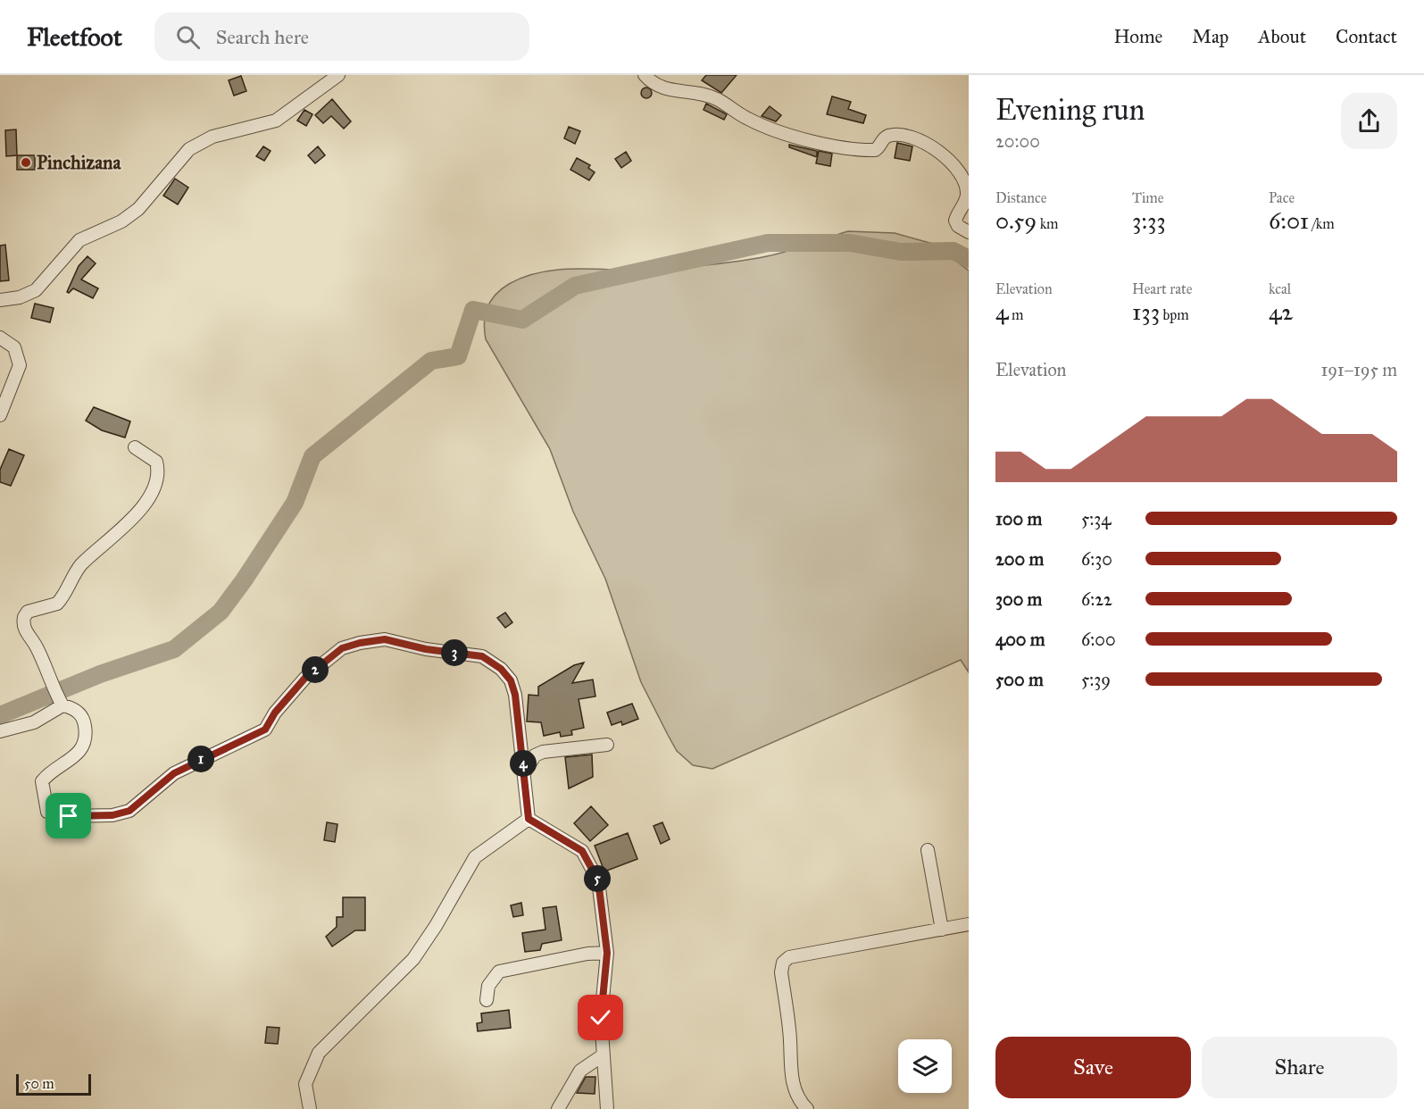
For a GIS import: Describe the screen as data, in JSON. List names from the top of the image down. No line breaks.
{"places":["Pinchizana"],"scale_bar":"50 m","page":{"header":"Fleetfoot","search":"Search here","nav":["Home","Map","About","Contact"],"heading":["Evening run","20:00"],"stats":[["Distance","0.59 km"],["Time","3:33"],["Pace","6:01 /km"],["Elevation","4 m"],["Heart rate","133 bpm"],["kcal","42"]],"chart":["Elevation","191–195 m"],"list":[{"name":"100 m","note":"5:34"},{"name":"200 m","note":"6:30"},{"name":"300 m","note":"6:22"},{"name":"400 m","note":"6:00"},{"name":"500 m","note":"5:39"}],"pins":["3","2","1","4","5"],"buttons":["Save","Share"],"scale":"50 m"}}
